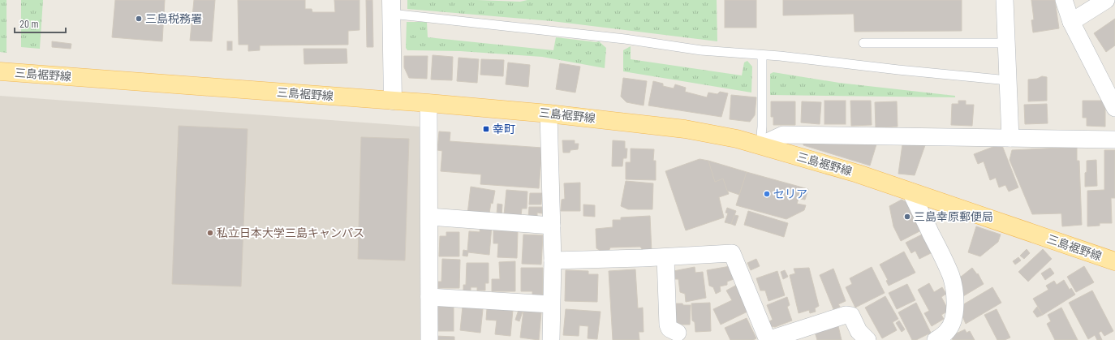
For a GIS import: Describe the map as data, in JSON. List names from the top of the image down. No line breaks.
{"streets":{"main road":["三島裾野線"]},"places":{"other":["三島税務署","セリア","三島幸原郵便局","私立日本大学三島キャンパス"],"transit":["幸町"]},"scale_bar":"20 m"}
